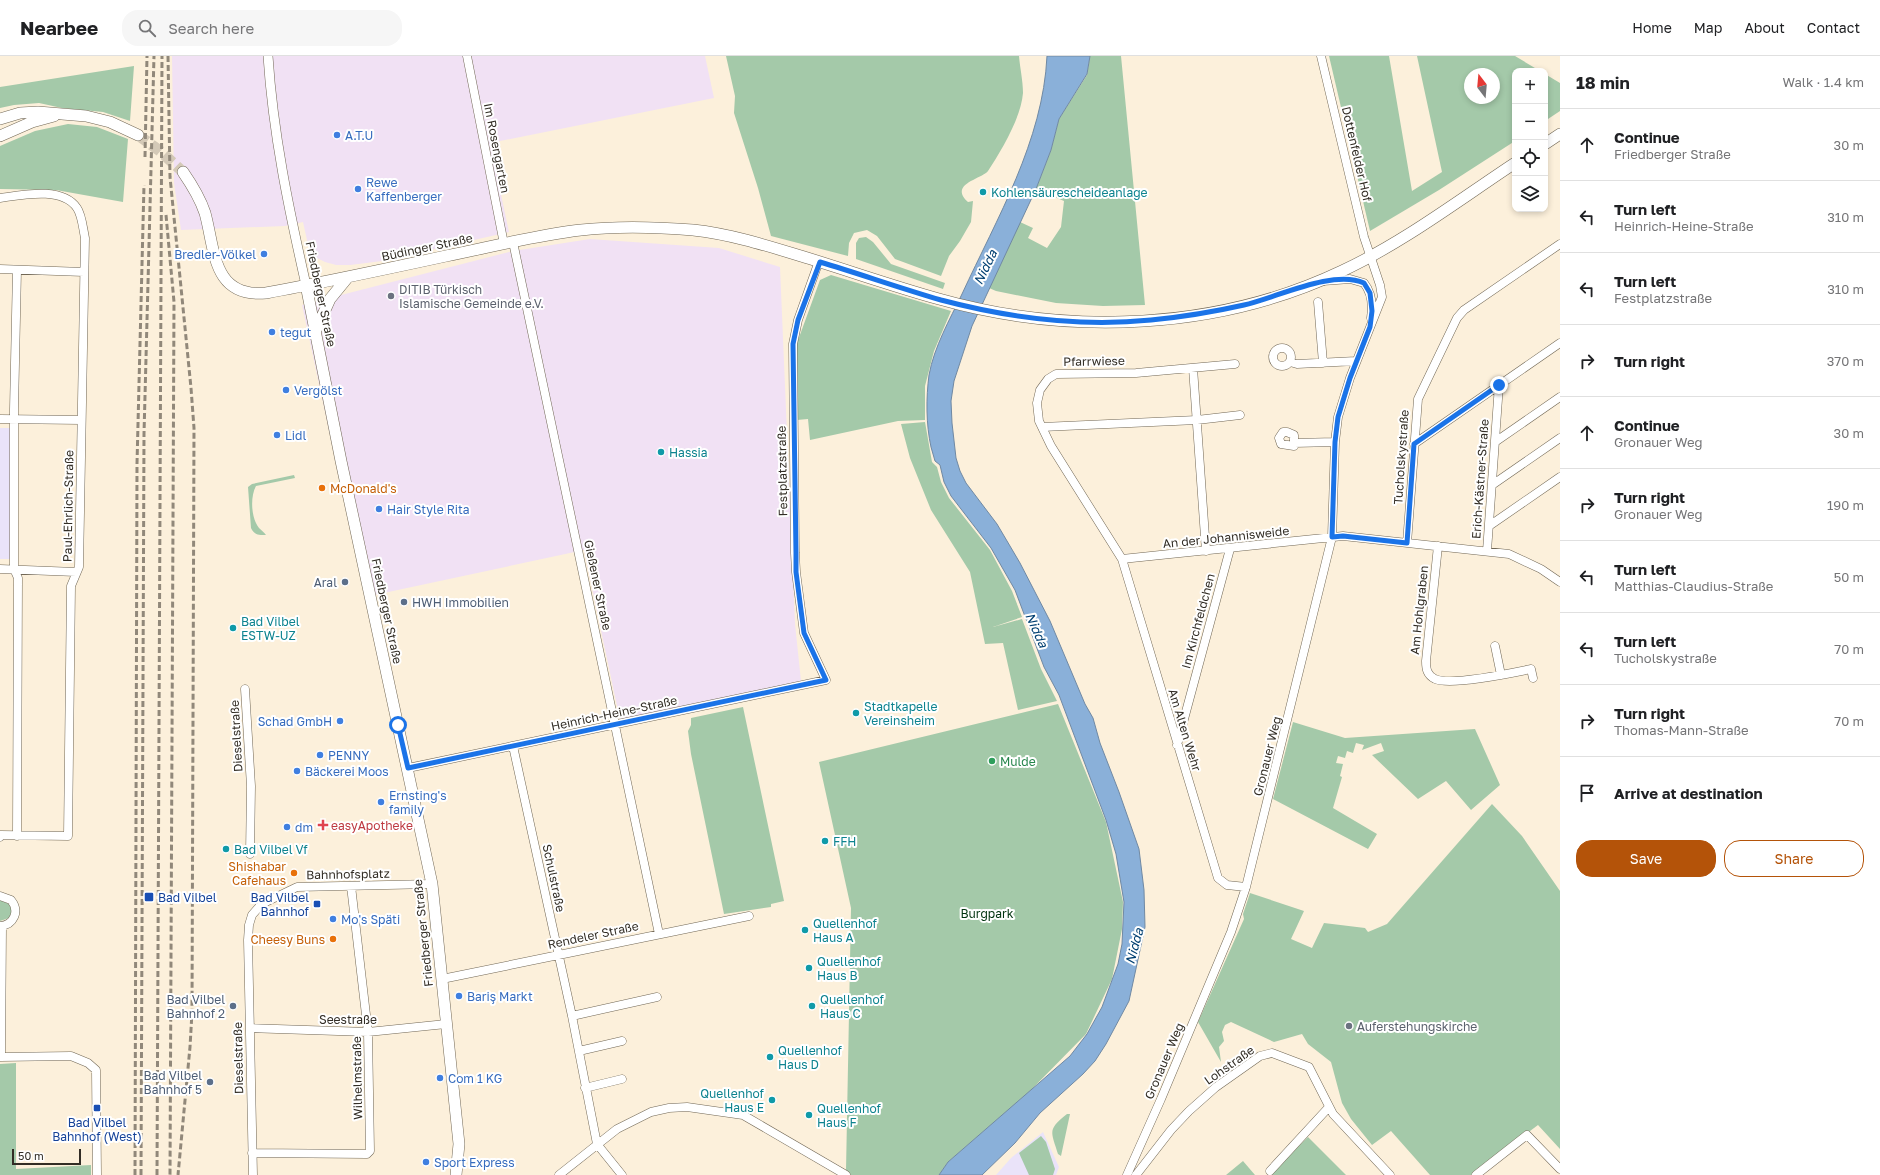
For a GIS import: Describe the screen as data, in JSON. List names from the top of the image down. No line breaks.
{"streets":{"main road":["Büdinger Straße","Friedberger Straße"],"street":["Im Rosengarten","Dottenfelder Hof","Pfarrwiese","Tucholskystraße","Festplatzstraße","Erich-Kästner-Straße","Paul-Ehrlich-Straße","An der Johannisweide","Gießener Straße","Am Hohlgraben","Im Kirchfeldchen","Heinrich-Heine-Straße","Am Alten Wehr","Dieselstraße","Gronauer Weg","Bahnhofsplatz","Schulstraße","Rendeler Straße","Seestraße","Lohstraße","Wilhelmstraße"]},"crossings":[["Im Rosengarten","Büdinger Straße"],["Im Rosengarten","Gießener Straße"],["Dottenfelder Hof","Büdinger Straße"],["Dottenfelder Hof","Gronauer Weg"],["Büdinger Straße","Friedberger Straße"],["Büdinger Straße","Festplatzstraße"],["Büdinger Straße","Gießener Straße"],["Büdinger Straße","Gronauer Weg"],["Friedberger Straße","Heinrich-Heine-Straße"],["Friedberger Straße","Bahnhofsplatz"],["Friedberger Straße","Rendeler Straße"],["Friedberger Straße","Seestraße"],["Pfarrwiese","An der Johannisweide"],["Pfarrwiese","Am Alten Wehr"],["Tucholskystraße","An der Johannisweide"],["Festplatzstraße","Heinrich-Heine-Straße"],["Erich-Kästner-Straße","An der Johannisweide"],["An der Johannisweide","Am Hohlgraben"],["An der Johannisweide","Im Kirchfeldchen"],["An der Johannisweide","Am Alten Wehr"],["An der Johannisweide","Gronauer Weg"],["Gießener Straße","Heinrich-Heine-Straße"],["Gießener Straße","Rendeler Straße"],["Im Kirchfeldchen","Am Alten Wehr"],["Heinrich-Heine-Straße","Schulstraße"],["Am Alten Wehr","Gronauer Weg"],["Dieselstraße","Bahnhofsplatz"],["Dieselstraße","Seestraße"],["Dieselstraße","Wilhelmstraße"],["Bahnhofsplatz","Wilhelmstraße"],["Schulstraße","Rendeler Straße"],["Seestraße","Wilhelmstraße"]],"water":["Nidda"],"parks":["Burgpark"],"places":{"other":["A.T.U","Rewe Kaffenberger","Kohlensäurescheideanlage","Bredler-Völkel","DITIB Türkisch Islamische Gemeinde e.V.","tegut","Vergölst","Lidl","Hassia","McDonald's","Hair Style Rita","Aral","HWH Immobilien","Bad Vilbel ESTW-UZ","Stadtkapelle Vereinsheim","Schad GmbH","PENNY","Mulde","Bäckerei Moos","Ernsting's family","dm","FFH","Bad Vilbel Vf","Shishabar Cafehaus","Mo's Späti","Quellenhof Haus A","Cheesy Buns","Quellenhof Haus B","Bariş Markt","Bad Vilbel Bahnhof 2","Quellenhof Haus C","Auferstehungskirche","Quellenhof Haus D","Com 1 KG","Bad Vilbel Bahnhof 5","Quellenhof Haus E","Quellenhof Haus F","Sport Express"],"health":["easyApotheke"],"transit":["Bad Vilbel","Bad Vilbel Bahnhof","Bad Vilbel Bahnhof (West)"]},"scale_bar":"50 m","north":"top","page":{"header":"Nearbee","search":"Search here","nav":["Home","Map","About","Contact"],"heading":["18 min","Walk · 1.4 km"],"map_buttons":["+","−"],"list":[["Continue","Friedberger Straße","30 m"],["Turn left","Heinrich-Heine-Straße","310 m"],["Turn left","Festplatzstraße","310 m"],["Turn right","370 m"],["Continue","Gronauer Weg","30 m"],["Turn right","Gronauer Weg","190 m"],["Turn left","Matthias-Claudius-Straße","50 m"],["Turn left","Tucholskystraße","70 m"],["Turn right","Thomas-Mann-Straße","70 m"],"Arrive at destination"],"buttons":["Save","Share"],"scale":"50 m"}}
